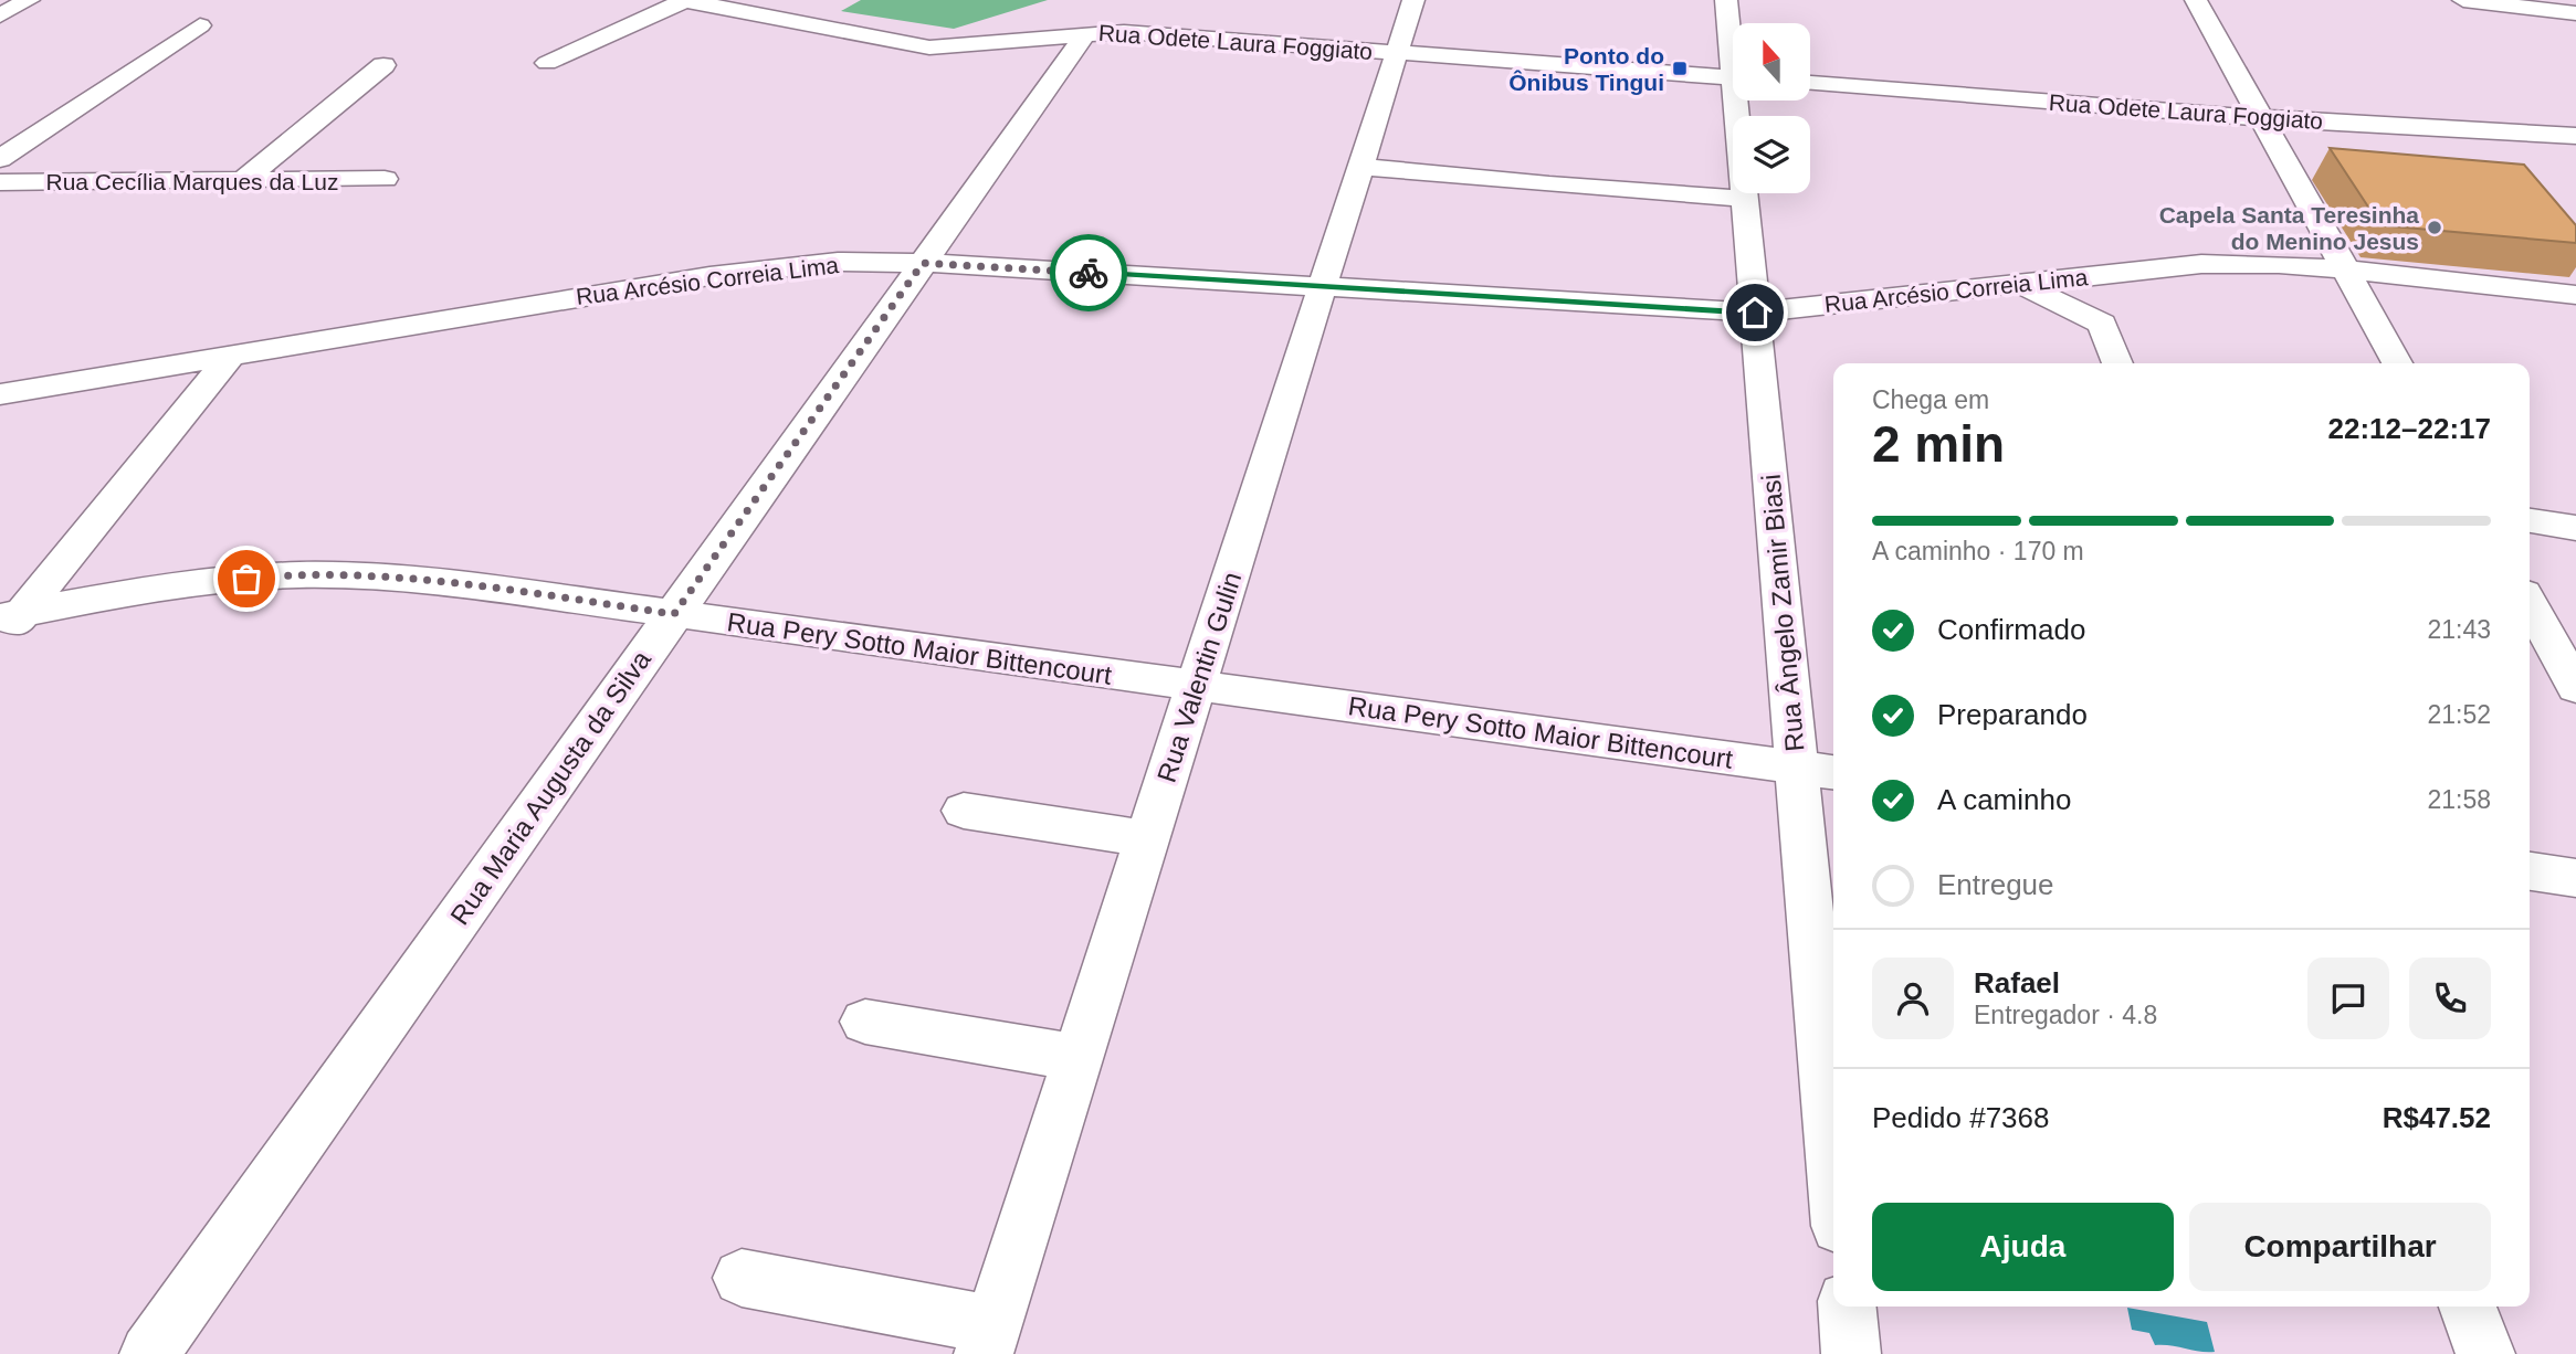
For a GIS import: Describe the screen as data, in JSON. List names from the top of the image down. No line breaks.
{"streets":{"street":["Rua Odete Laura Foggiato","Rua Cecília Marques da Luz","Rua Arcésio Correia Lima","Rua Ângelo Zamir Biasi","Rua Pery Sotto Maior Bittencourt","Rua Valentin Gulin","Rua Maria Augusta da Silva"]},"crossings":[["Rua Odete Laura Foggiato","Rua Valentin Gulin"],["Rua Odete Laura Foggiato","Rua Maria Augusta da Silva"],["Rua Arcésio Correia Lima","Rua Ângelo Zamir Biasi"],["Rua Arcésio Correia Lima","Rua Valentin Gulin"],["Rua Arcésio Correia Lima","Rua Maria Augusta da Silva"],["Rua Ângelo Zamir Biasi","Rua Pery Sotto Maior Bittencourt"],["Rua Pery Sotto Maior Bittencourt","Rua Valentin Gulin"],["Rua Pery Sotto Maior Bittencourt","Rua Maria Augusta da Silva"]],"places":{"transit":["Ponto do Ônibus Tingui"],"other":["Capela Santa Teresinha do Menino Jesus"]},"north":"top","page":{"heading":["2 min","Chega em","22:12–22:17"],"panel":["Rafael","Entregador · 4.8","Pedido #7368","R$47.52"],"bar":"A caminho · 170 m","list":[["Confirmado","21:43"],["Preparando","21:52"],["A caminho","21:58"],"Entregue"],"buttons":["Ajuda","Compartilhar"]}}
